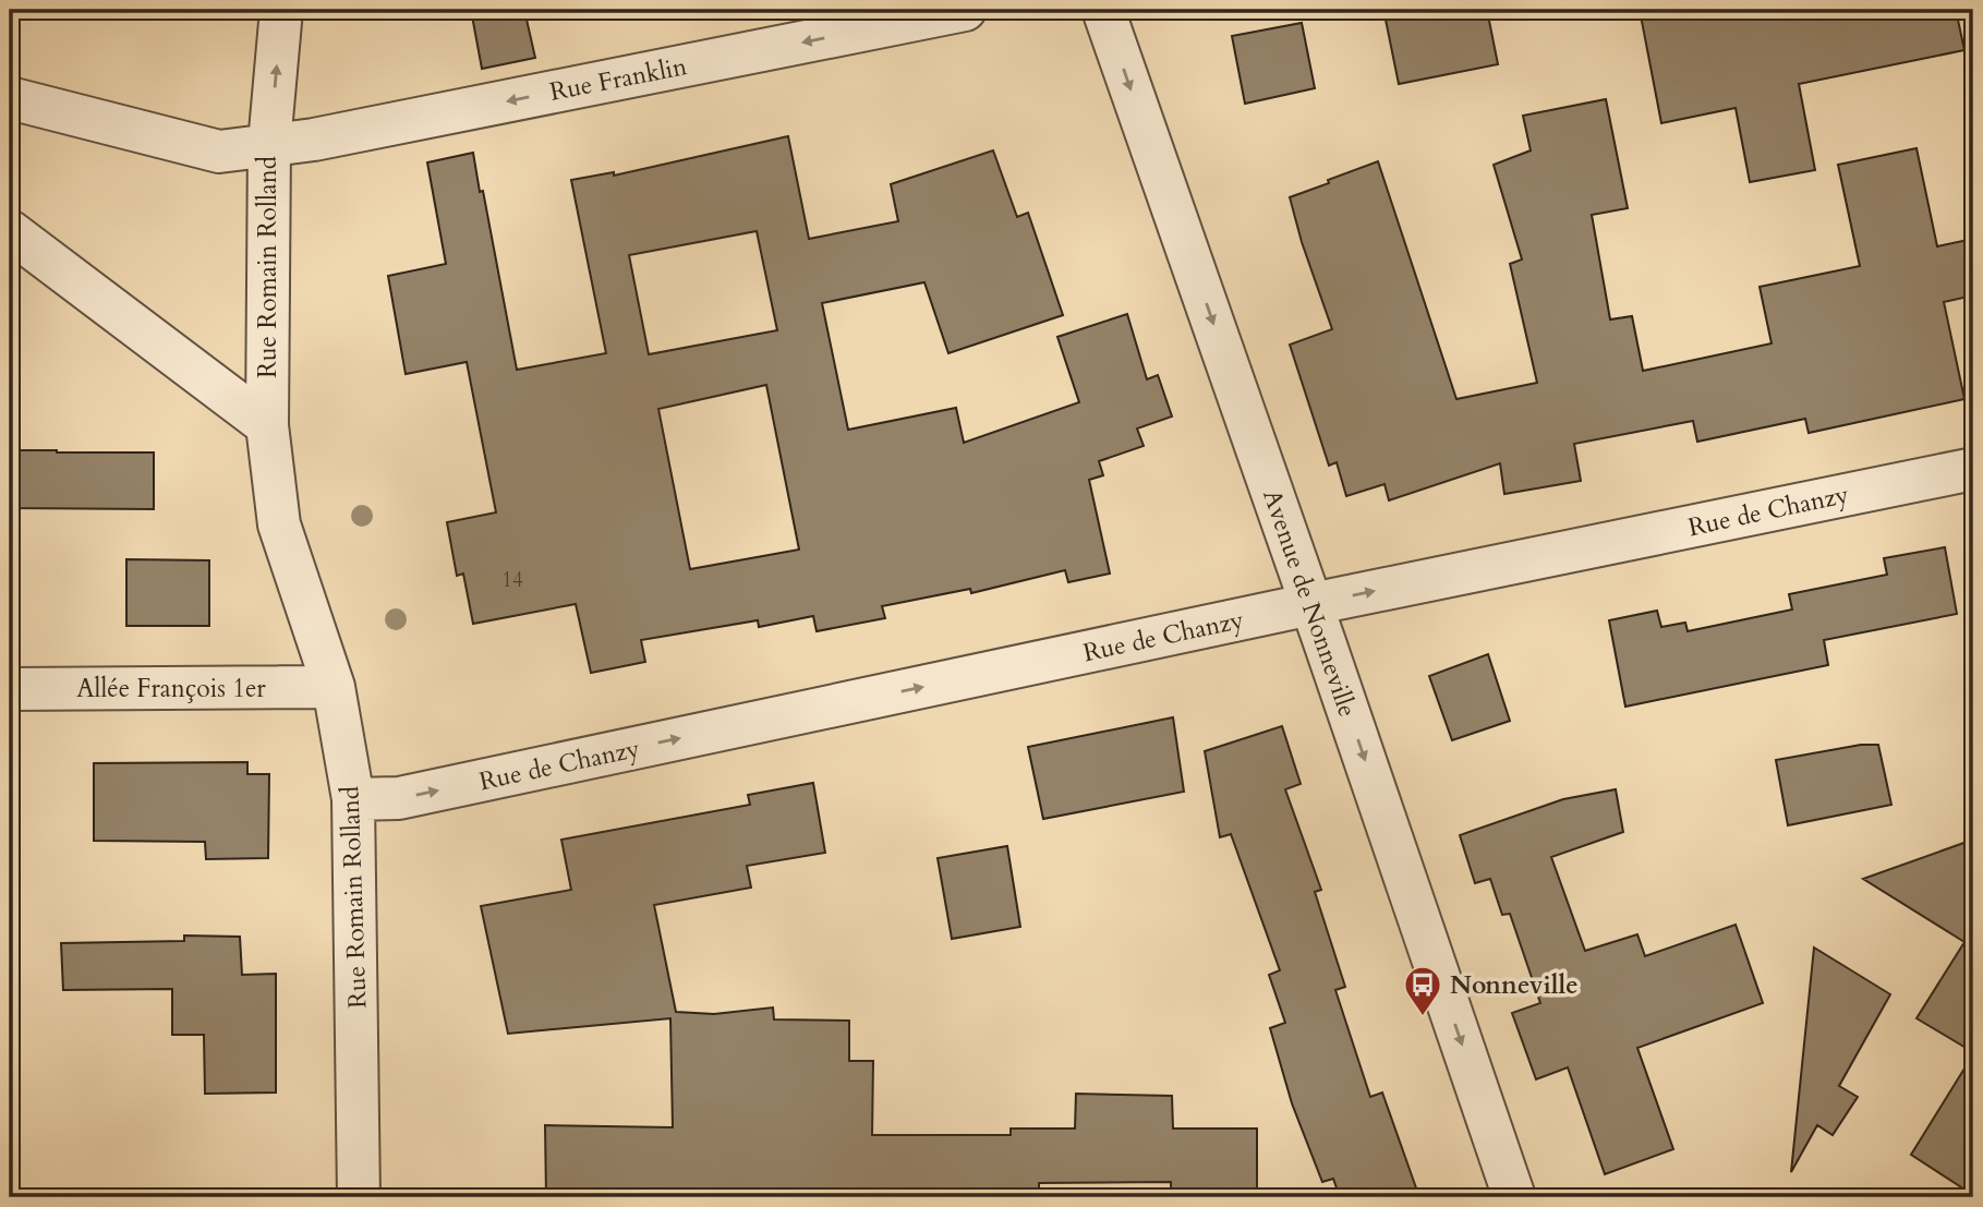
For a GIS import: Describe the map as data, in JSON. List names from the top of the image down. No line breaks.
{"streets":{"street":["Rue Franklin","Rue Romain Rolland","Rue de Chanzy","Avenue de Nonneville","Allée François 1er"]},"crossings":[["Rue Franklin","Rue Romain Rolland"],["Rue Romain Rolland","Rue de Chanzy"],["Rue Romain Rolland","Allée François 1er"],["Rue de Chanzy","Avenue de Nonneville"]],"one_way":["Rue Franklin","Rue de Chanzy","Avenue de Nonneville"],"places":{"bus stop":["Nonneville"]},"house_numbers":["14"]}
